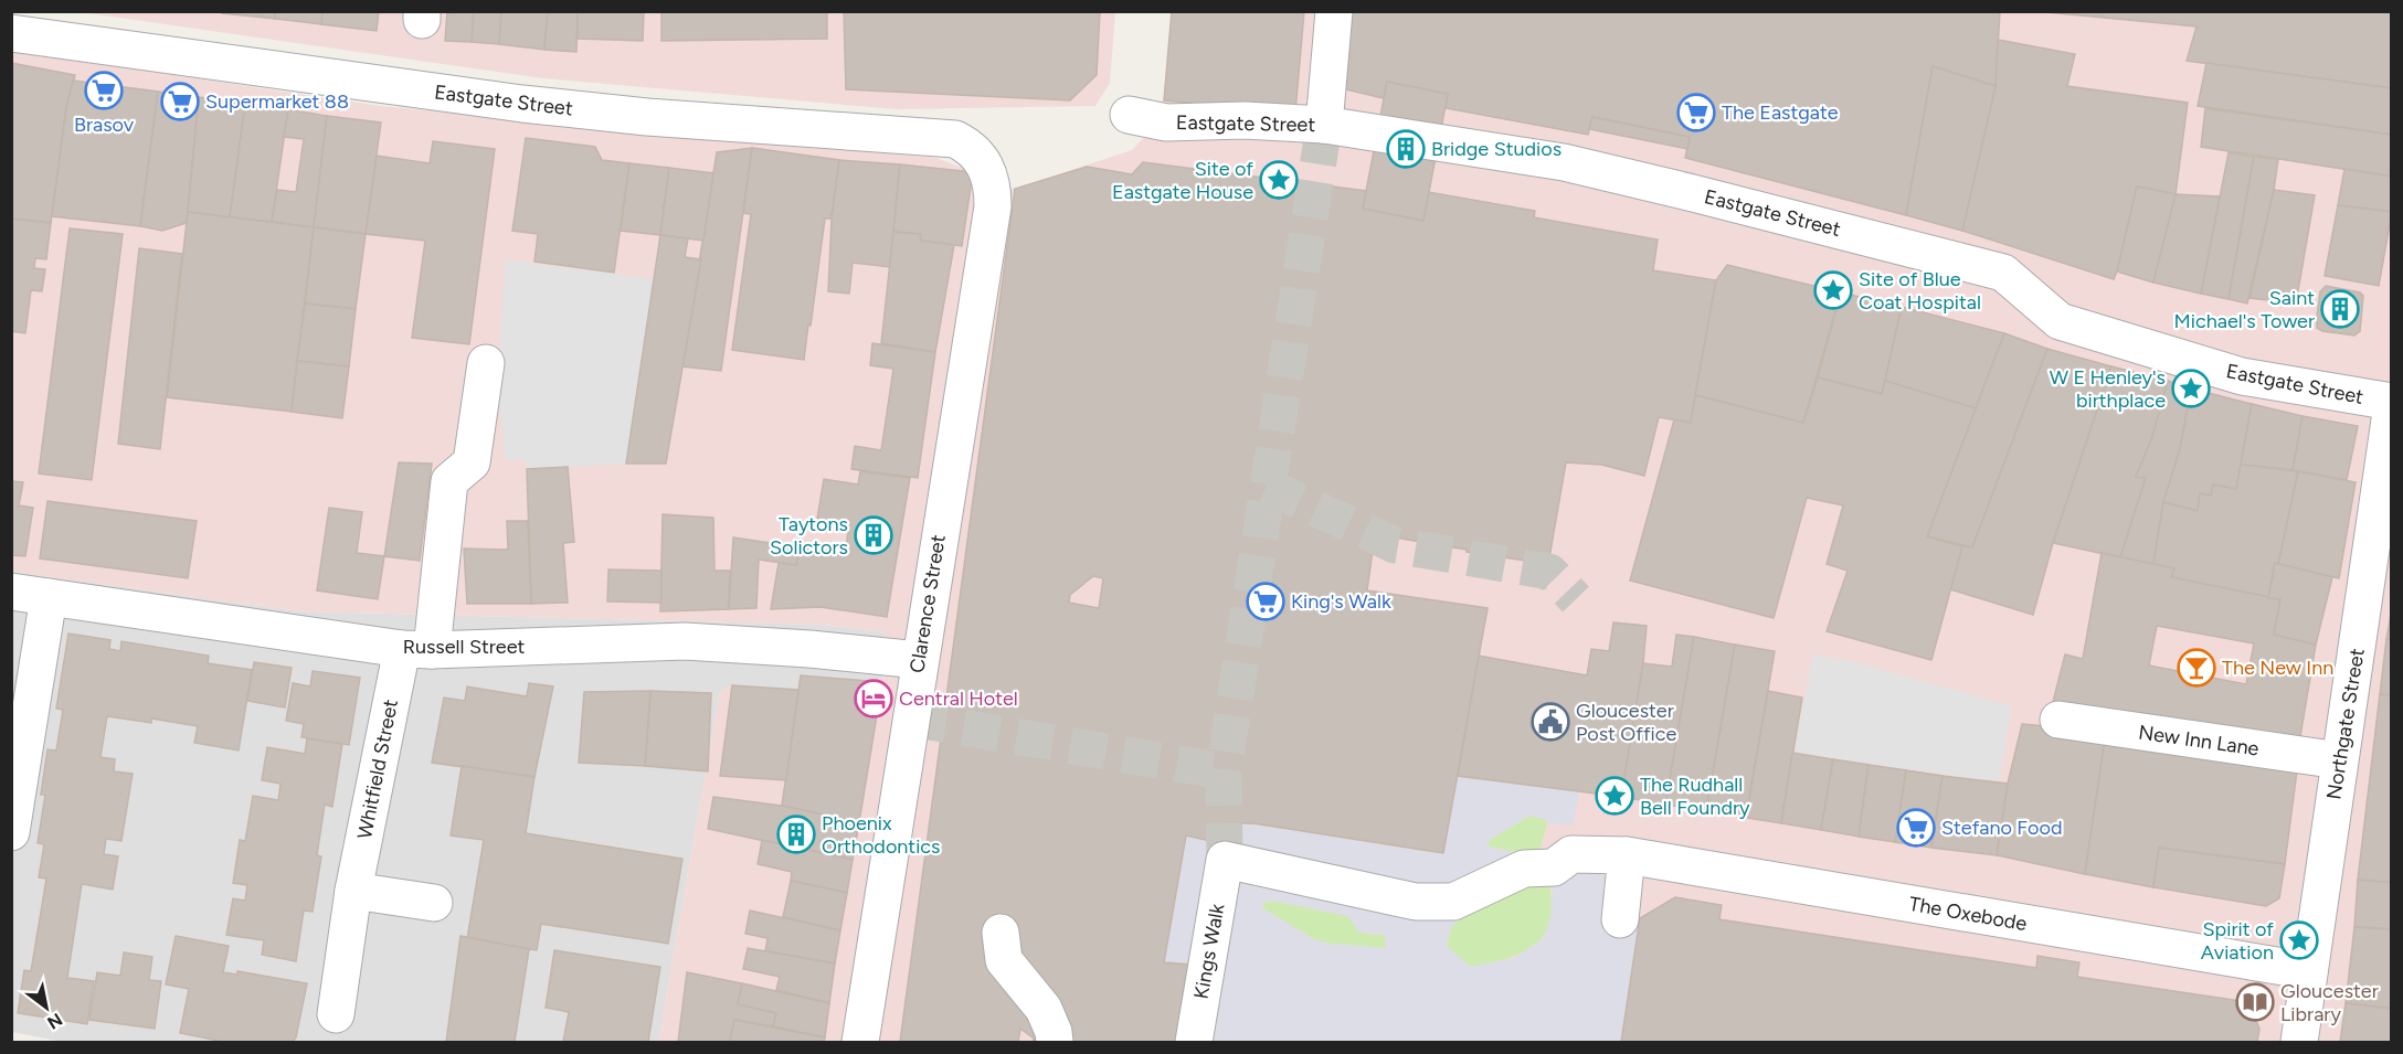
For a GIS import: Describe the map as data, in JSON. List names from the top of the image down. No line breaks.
{"streets":{"street":["Eastgate Street","Clarence Street","Russell Street","Northgate Street","New Inn Lane","Whitfield Street","The Oxebode","Kings Walk"]},"crossings":[["Eastgate Street","Clarence Street"],["Eastgate Street","Northgate Street"],["Clarence Street","Russell Street"],["Russell Street","Whitfield Street"],["Northgate Street","New Inn Lane"],["Northgate Street","The Oxebode"],["The Oxebode","Kings Walk"]],"places":{"supermarket":["Brasov","Supermarket 88","The Eastgate","King's Walk","Stefano Food"],"building":["Bridge Studios","Saint Michael's Tower","Taytons Solictors","Phoenix Orthodontics"],"place":["Site of Eastgate House","Site of Blue Coat Hospital","W E Henley's birthplace","The Rudhall Bell Foundry","Spirit of Aviation"],"bar":["The New Inn"],"hotel":["Central Hotel"],"public building":["Gloucester Post Office"],"library":["Gloucester Library"]},"north":"bottom right"}
